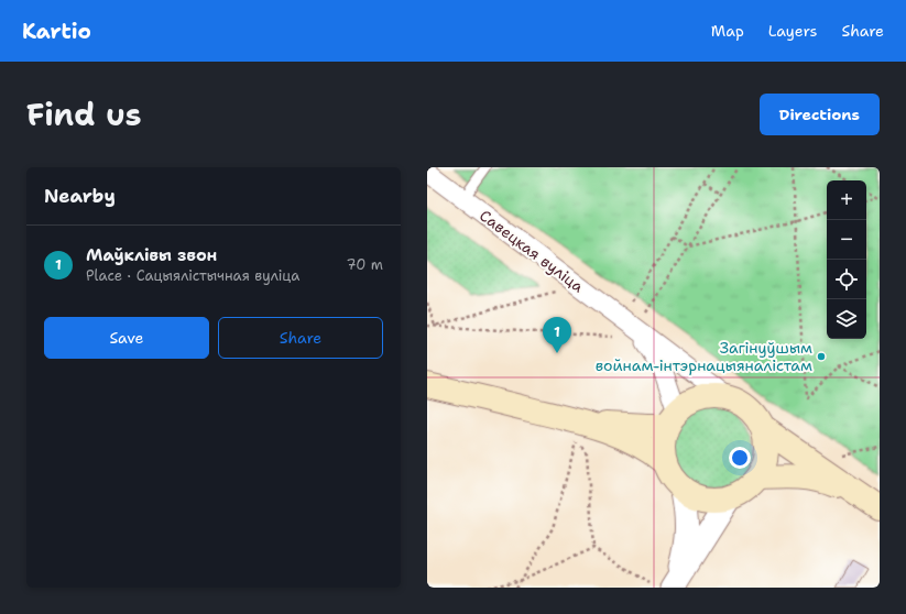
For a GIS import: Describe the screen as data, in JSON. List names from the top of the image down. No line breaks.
{"streets":{"street":["Савецкая вуліца"]},"places":["Загінуўшым войнам-інтэрнацыяналістам"],"page":{"header":"Kartio","nav":["Map","Layers","Share"],"title":"Find us","buttons":["Directions",["Save","Share"]],"heading":"Nearby","map_buttons":["+","−"],"list":[{"mark":"1","name":"Маўклівы звон","note":"Place · Сацыялістычная вуліца","value":"70 m"}],"pins":"1"}}
